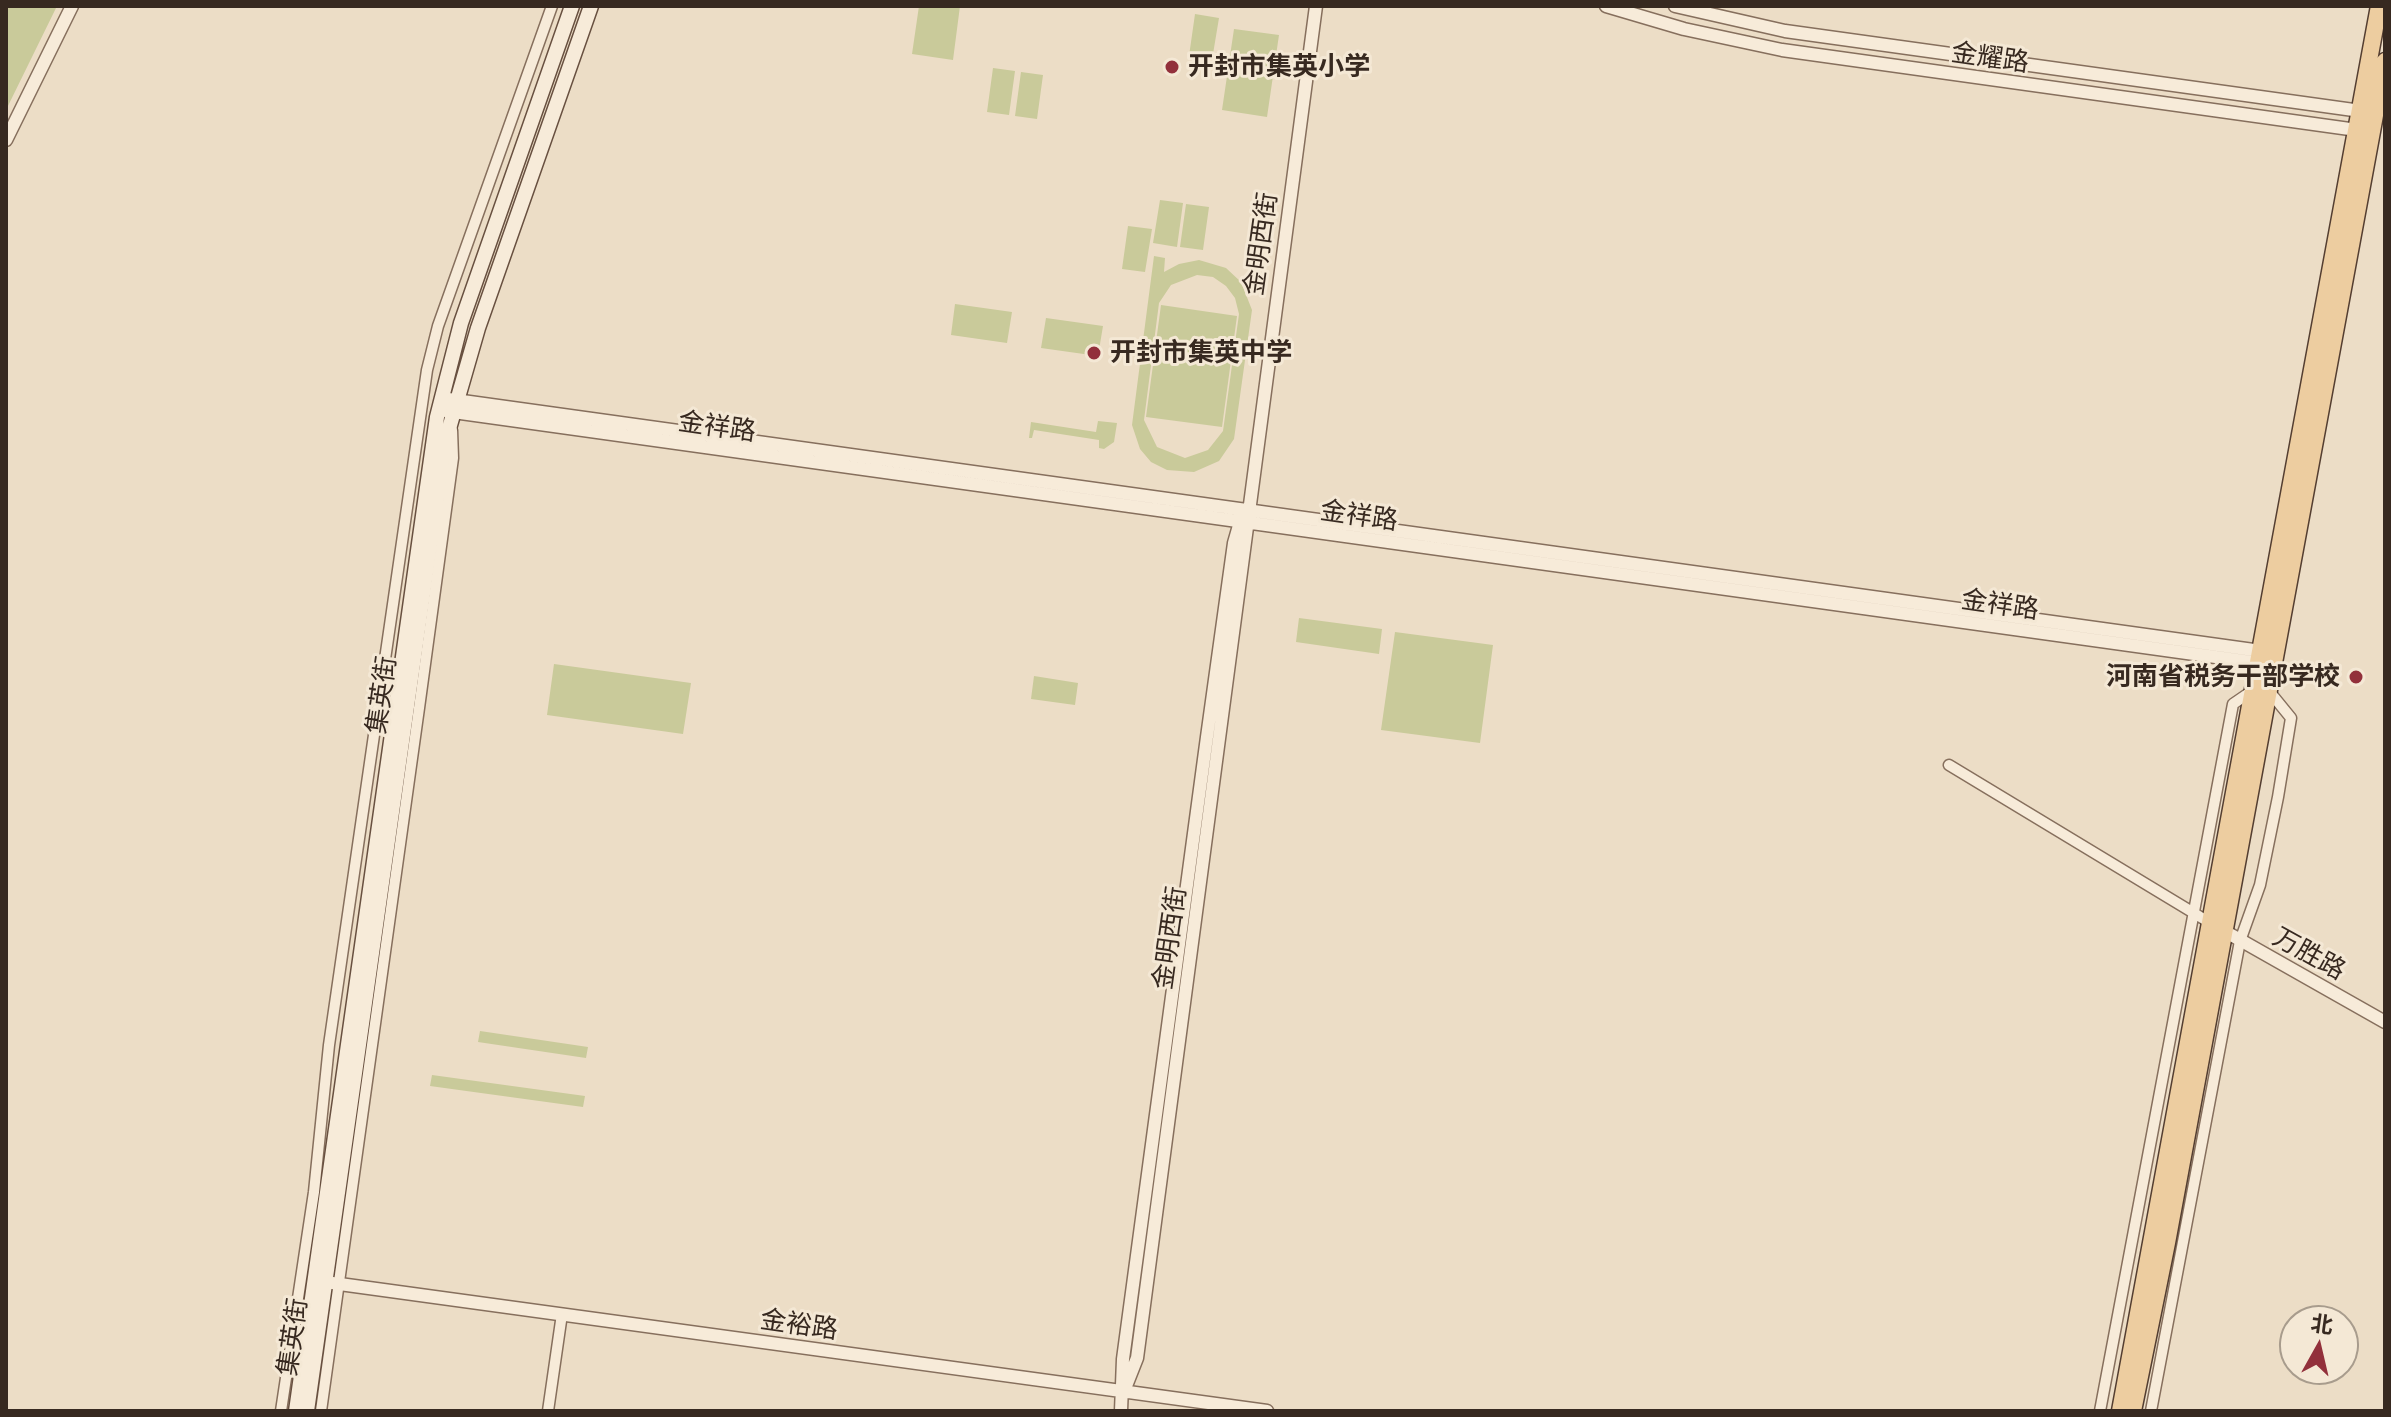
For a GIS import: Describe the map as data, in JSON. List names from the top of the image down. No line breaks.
{"streets":{"main road":["集英街"],"street":["金耀路","金明西街","金祥路","万胜路","金裕路"]},"crossings":[["金明西街","金祥路"],["金明西街","金裕路"],["金祥路","集英街"],["集英街","金裕路"]],"places":["开封市集英小学","开封市集英中学","河南省税务干部学校"],"north":"top"}
